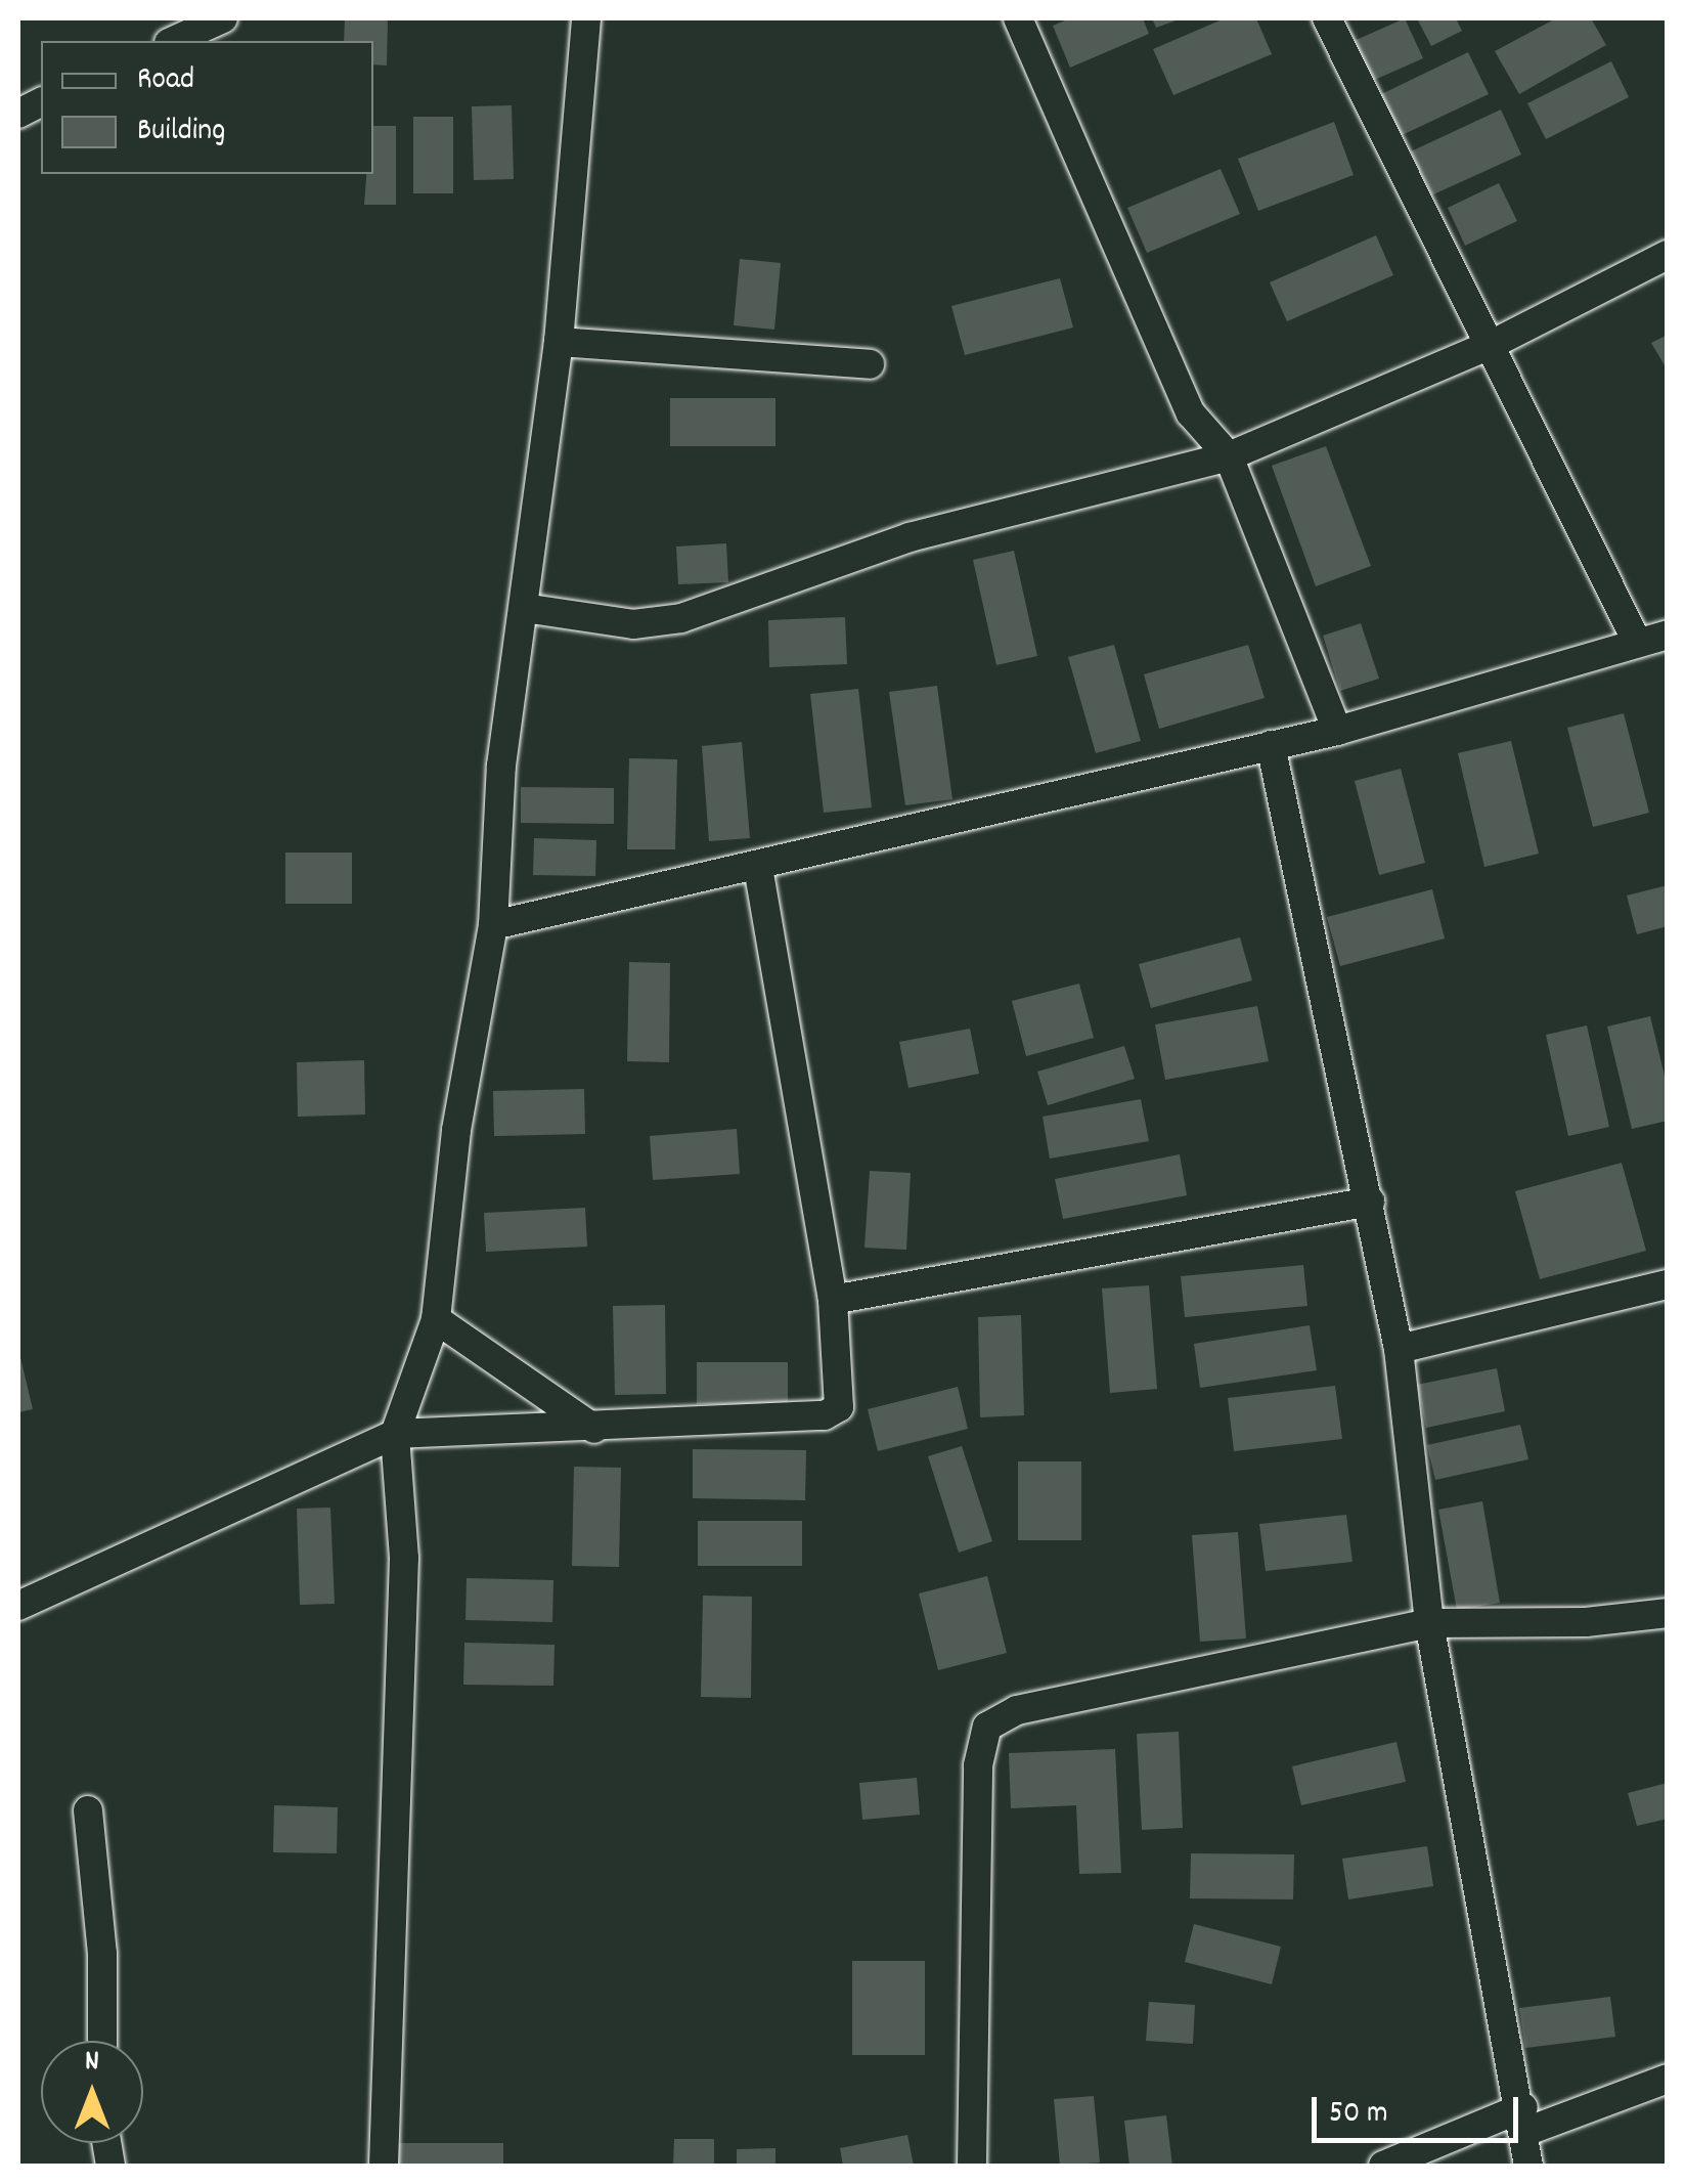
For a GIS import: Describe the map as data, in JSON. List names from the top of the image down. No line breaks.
{"legend":["Road","Building"],"scale_bar":"50 m","north":"top"}
